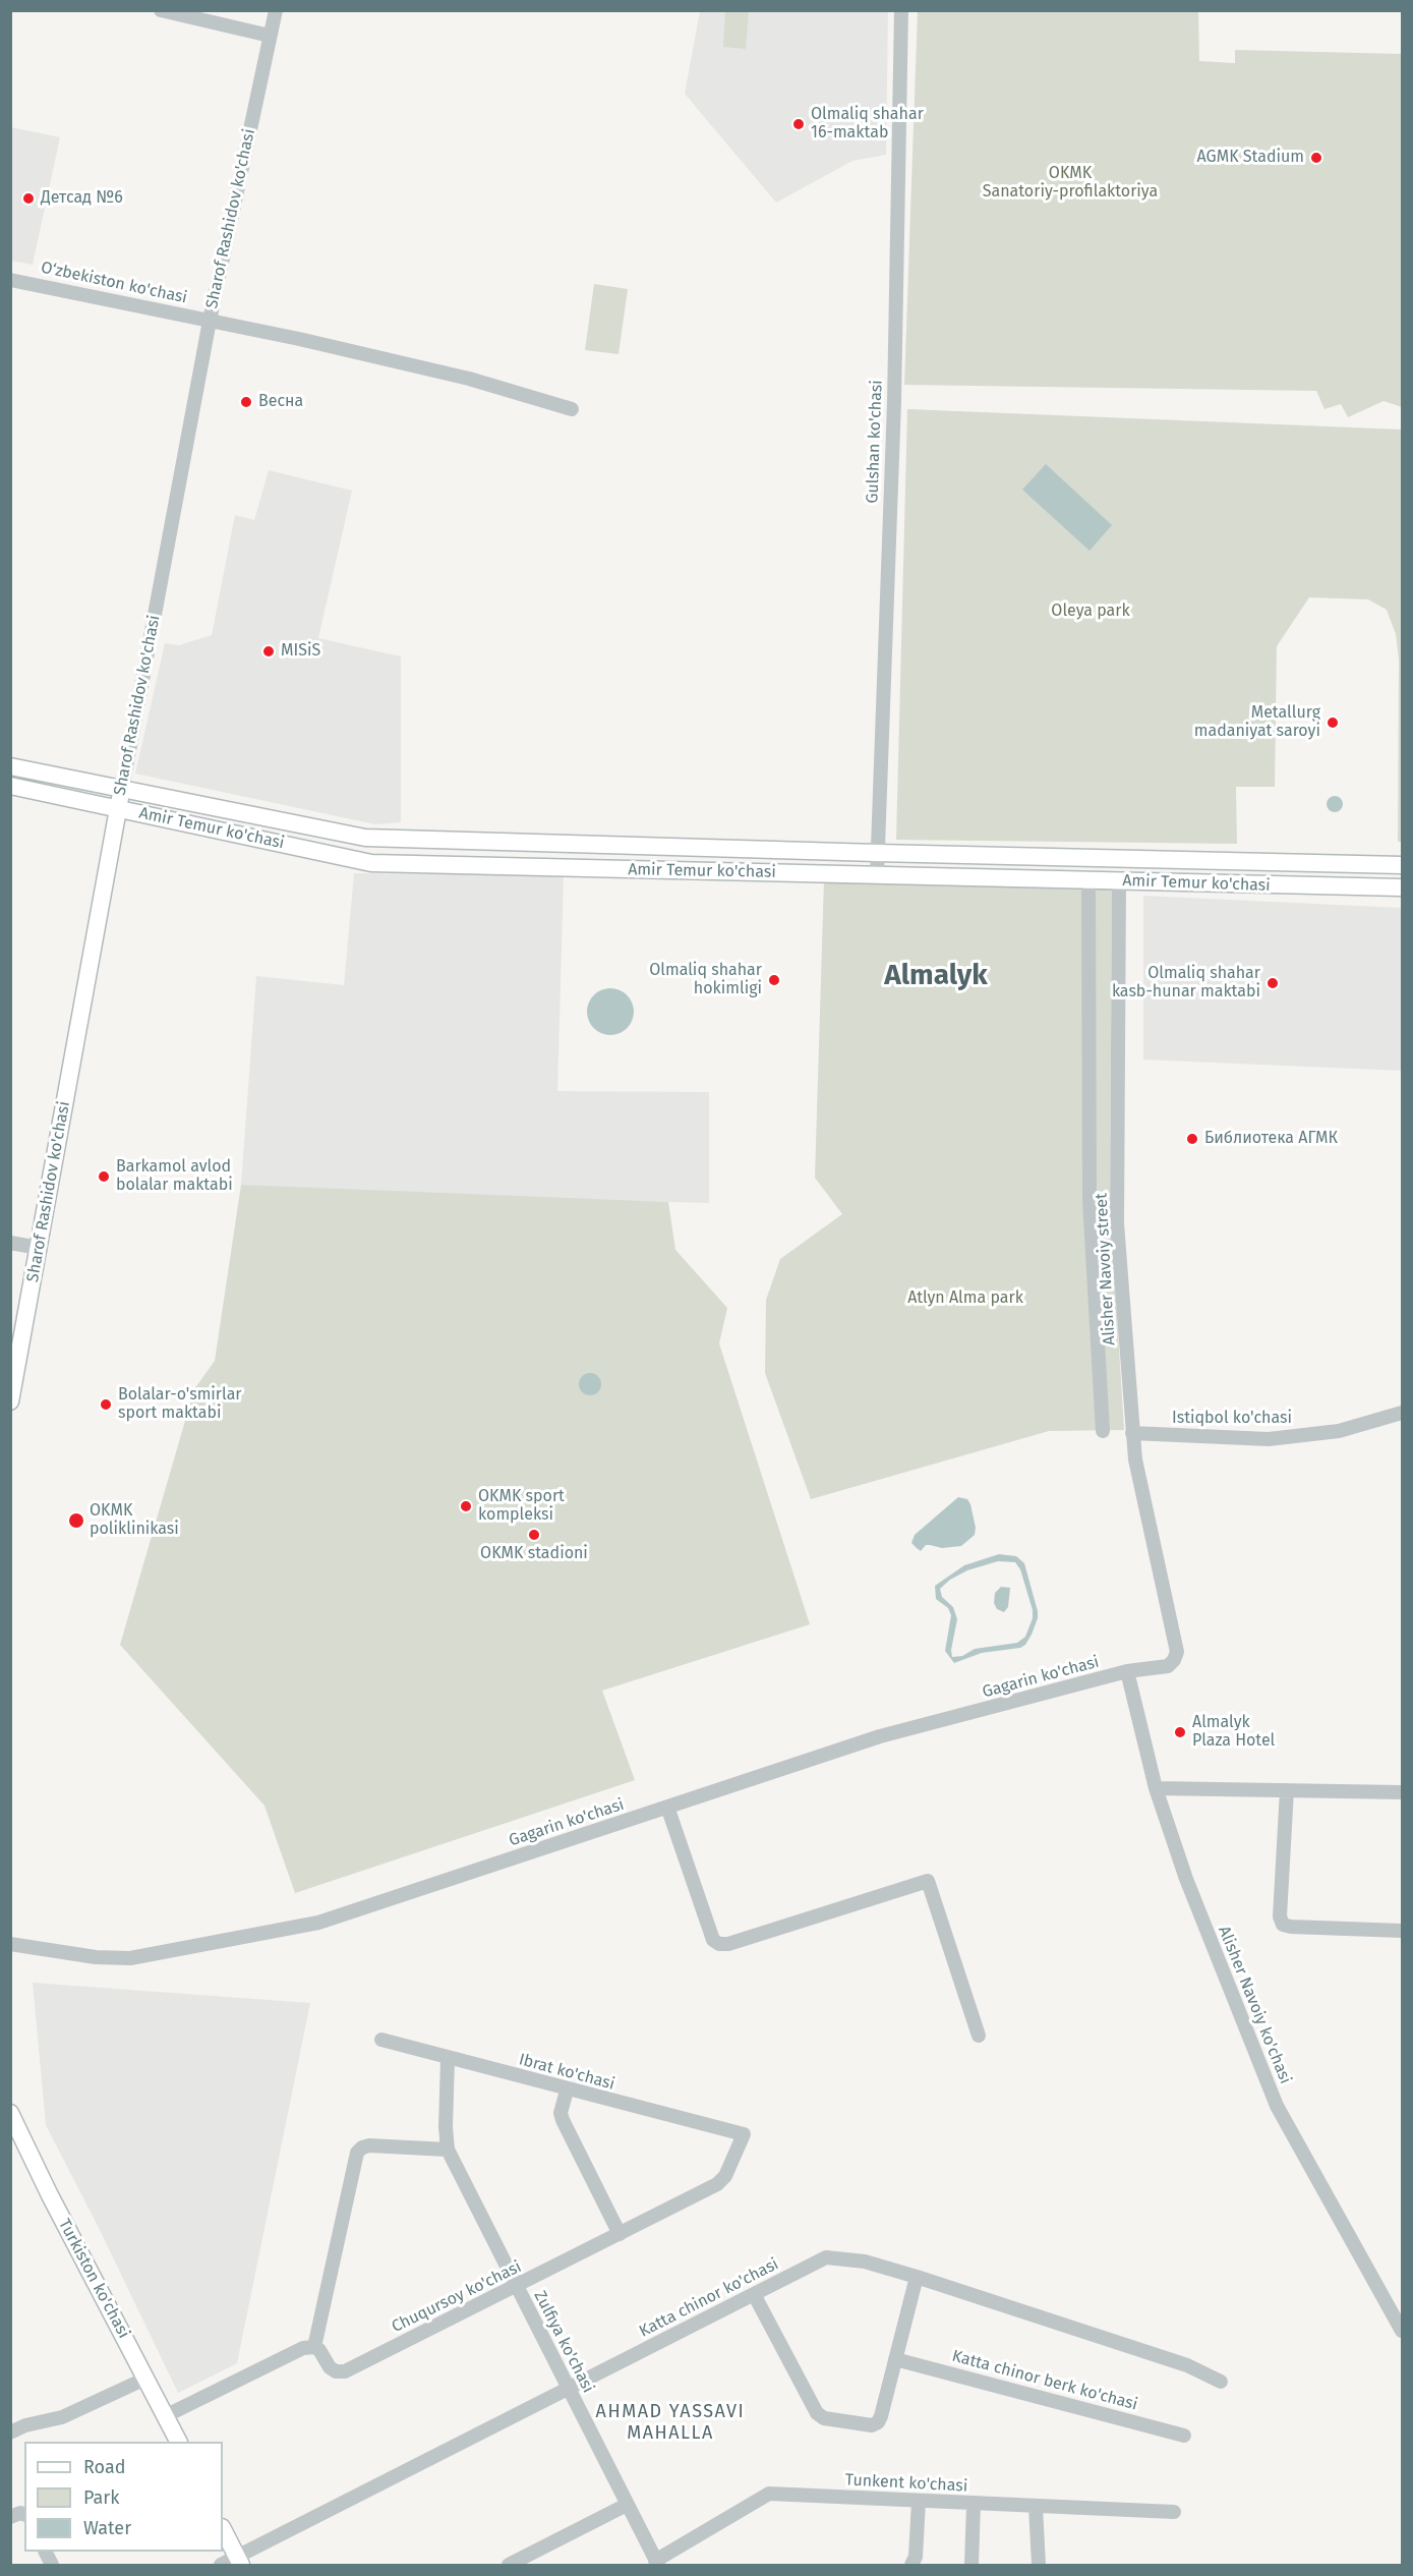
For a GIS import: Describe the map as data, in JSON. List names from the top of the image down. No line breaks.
{"streets":{"main road":["Sharof Rashidov ko'chasi","Amir Temur ko'chasi","Turkiston ko'chasi"],"street":["O‘zbekiston ko'chasi","Gulshan ko'chasi","Alisher Navoiy street","Istiqbol ko'chasi","Gagarin ko'chasi","Alisher Navoiy ko'chasi","Ibrat ko'chasi","Chuqursoy ko'chasi","Katta chinor ko'chasi","Zulfiya ko'chasi","Katta chinor berk ko'chasi","Tunkent ko'chasi"]},"crossings":[["Sharof Rashidov ko'chasi","O‘zbekiston ko'chasi"],["Sharof Rashidov ko'chasi","Amir Temur ko'chasi"],["Gulshan ko'chasi","Amir Temur ko'chasi"],["Amir Temur ko'chasi","Alisher Navoiy street"],["Alisher Navoiy street","Istiqbol ko'chasi"],["Alisher Navoiy street","Gagarin ko'chasi"],["Gagarin ko'chasi","Alisher Navoiy ko'chasi"],["Ibrat ko'chasi","Chuqursoy ko'chasi"],["Ibrat ko'chasi","Zulfiya ko'chasi"],["Chuqursoy ko'chasi","Zulfiya ko'chasi"],["Katta chinor ko'chasi","Zulfiya ko'chasi"],["Zulfiya ko'chasi","Tunkent ko'chasi"]],"districts":["Almalyk","AHMAD YASSAVI MAHALLA"],"parks":["OKMK Sanatoriy-profilaktoriya","Oleya park","Atlyn Alma park"],"places":["Olmaliq shahar 16-maktab","AGMK Stadium","Детсад №6","Весна","MISiS","Metallurg madaniyat saroyi","Olmaliq shahar hokimligi","Olmaliq shahar kasb-hunar maktabi","Библиотека АГМК","Barkamol avlod bolalar maktabi","Bolalar-o'smirlar sport maktabi","OKMK sport kompleksi","OKMK poliklinikasi","OKMK stadioni","Almalyk Plaza Hotel"],"legend":["Road","Park","Water"]}
